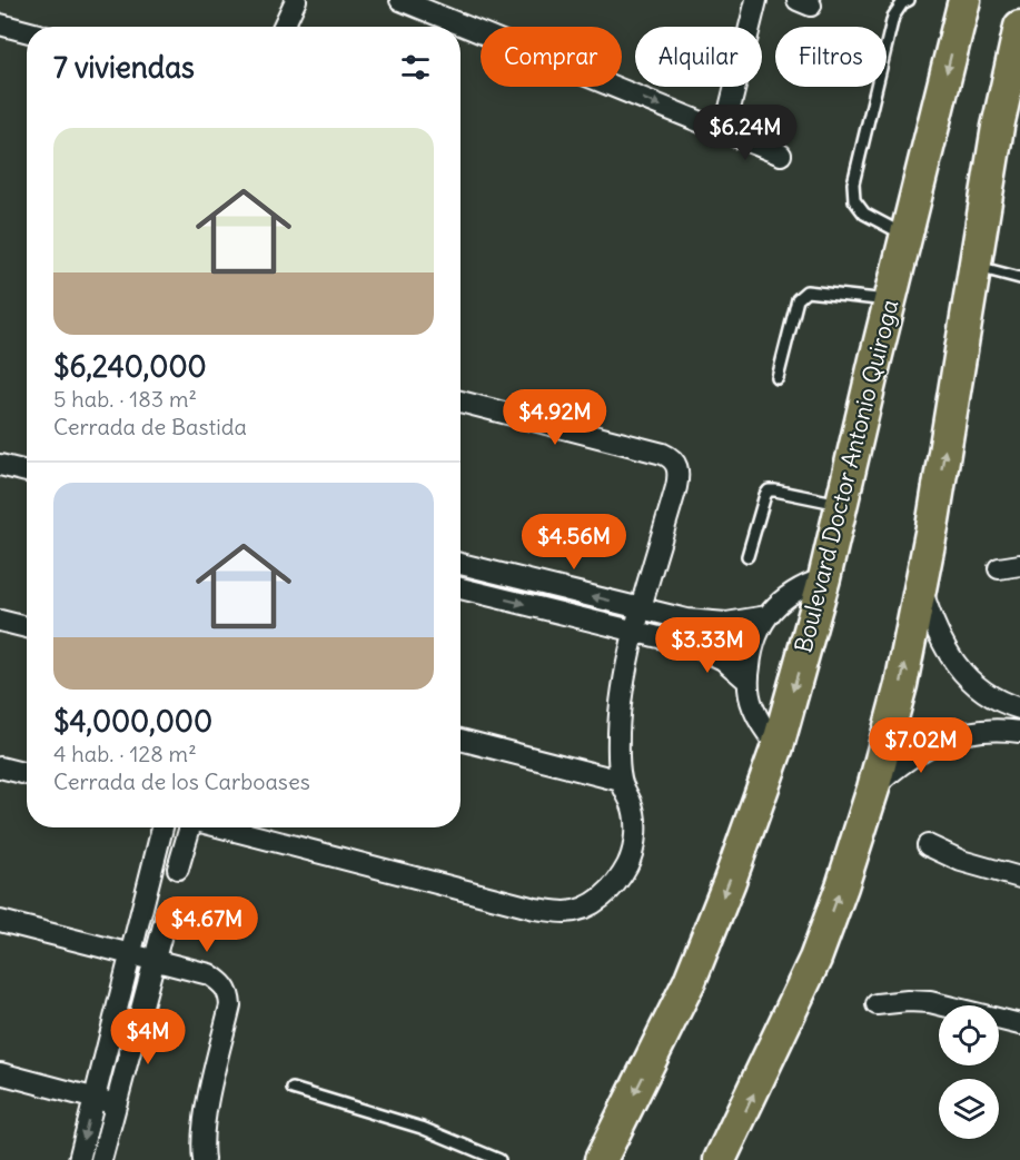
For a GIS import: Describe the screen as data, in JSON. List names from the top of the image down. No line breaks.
{"streets":{"main road":["Boulevard Doctor Antonio Quiroga"]},"page":{"chip":["Comprar","Alquilar","Filtros"],"heading":"7 viviendas","price":["$6.24M","$4.92M","$4.56M","$3.33M","$7.02M","$4.67M","$4M"],"list":[{"name":"$6,240,000","note":"5 hab. · 183 m² · Cerrada de Bastida"},{"name":"$4,000,000","note":"4 hab. · 128 m² · Cerrada de los Carboases"}]}}
